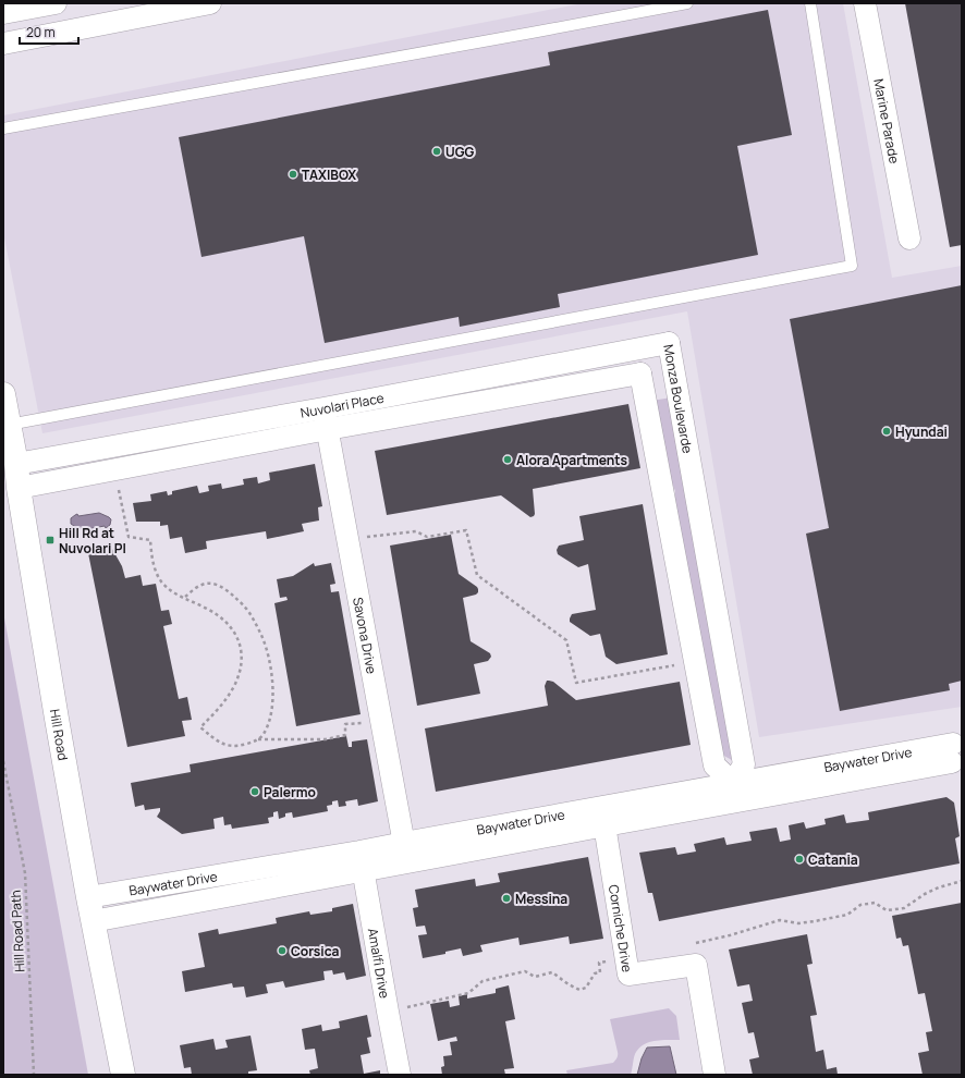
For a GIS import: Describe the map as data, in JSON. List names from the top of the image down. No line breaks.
{"streets":{"street":["Marine Parade","Monza Boulevarde","Nuvolari Place","Savona Drive","Hill Road","Baywater Drive","Corniche Drive","Amalfi Drive"],"path":["Hill Road Path"]},"crossings":[["Monza Boulevarde","Nuvolari Place"],["Monza Boulevarde","Baywater Drive"],["Nuvolari Place","Savona Drive"],["Nuvolari Place","Hill Road"],["Savona Drive","Baywater Drive"],["Hill Road","Baywater Drive"],["Baywater Drive","Corniche Drive"],["Baywater Drive","Amalfi Drive"]],"places":{"other":["UGG","TAXIBOX","Hyundai","Alora Apartments","Palermo","Catania","Messina","Corsica"],"transit":["Hill Rd at Nuvolari Pl"]},"scale_bar":"20 m"}
